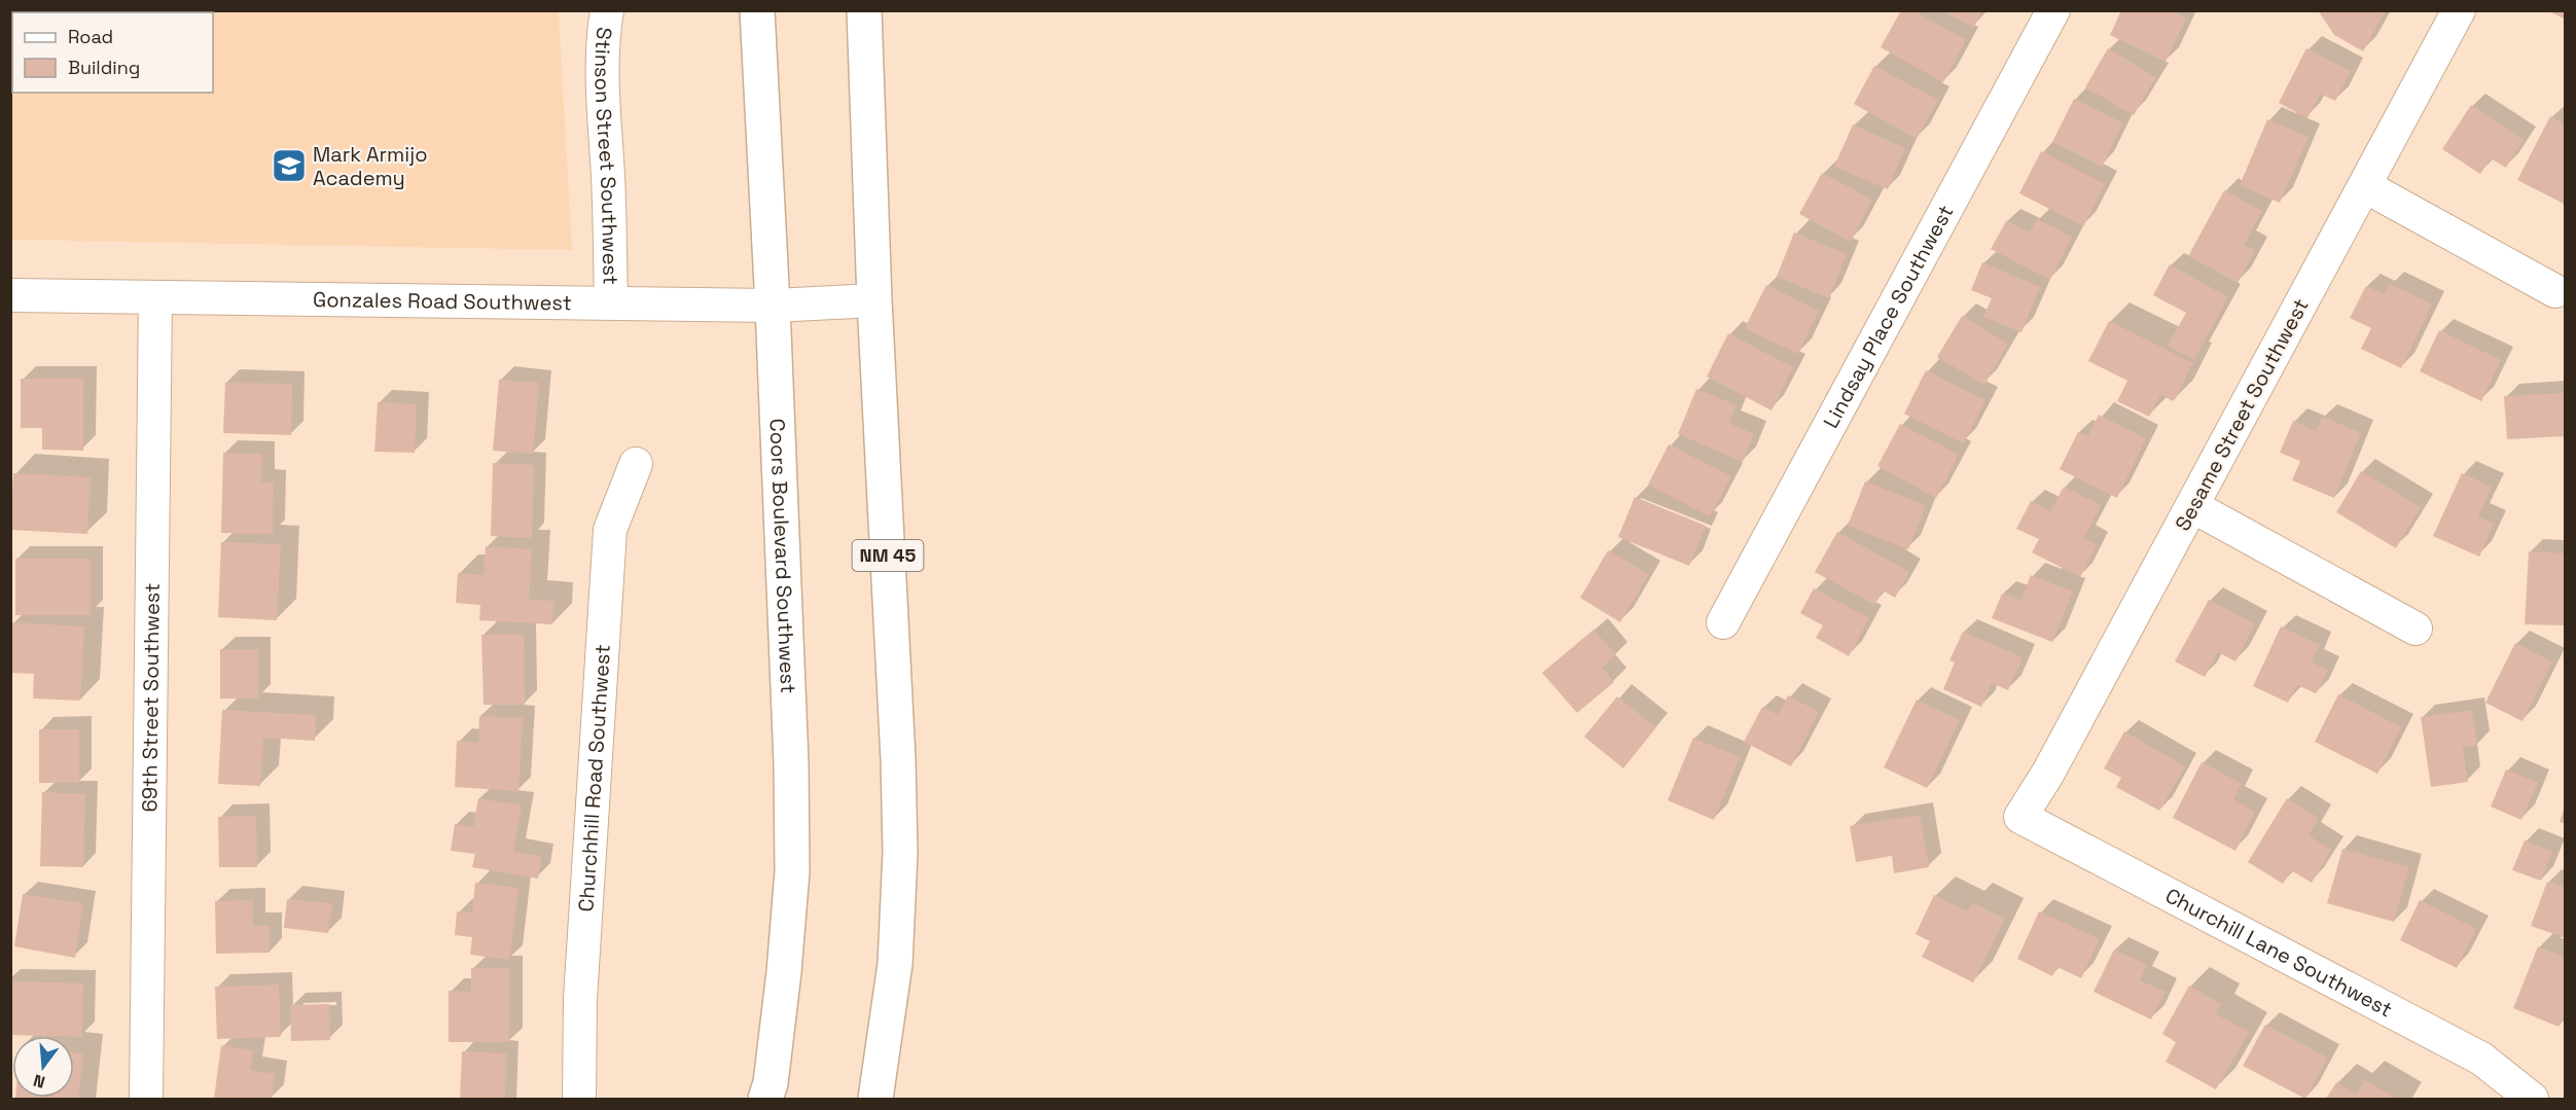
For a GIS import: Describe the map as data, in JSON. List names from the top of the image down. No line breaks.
{"streets":{"main road":["Coors Boulevard Southwest","NM 45"],"street":["Stinson Street Southwest","Gonzales Road Southwest","Lindsay Place Southwest","Sesame Street Southwest","69th Street Southwest","Churchhill Road Southwest","Churchill Lane Southwest"]},"crossings":[["Stinson Street Southwest","Gonzales Road Southwest"],["Gonzales Road Southwest","Coors Boulevard Southwest"],["Gonzales Road Southwest","NM 45"],["Gonzales Road Southwest","69th Street Southwest"],["Sesame Street Southwest","Churchill Lane Southwest"]],"places":{"school or university":["Mark Armijo Academy"]},"legend":["Road","Building"],"north":"bottom"}
